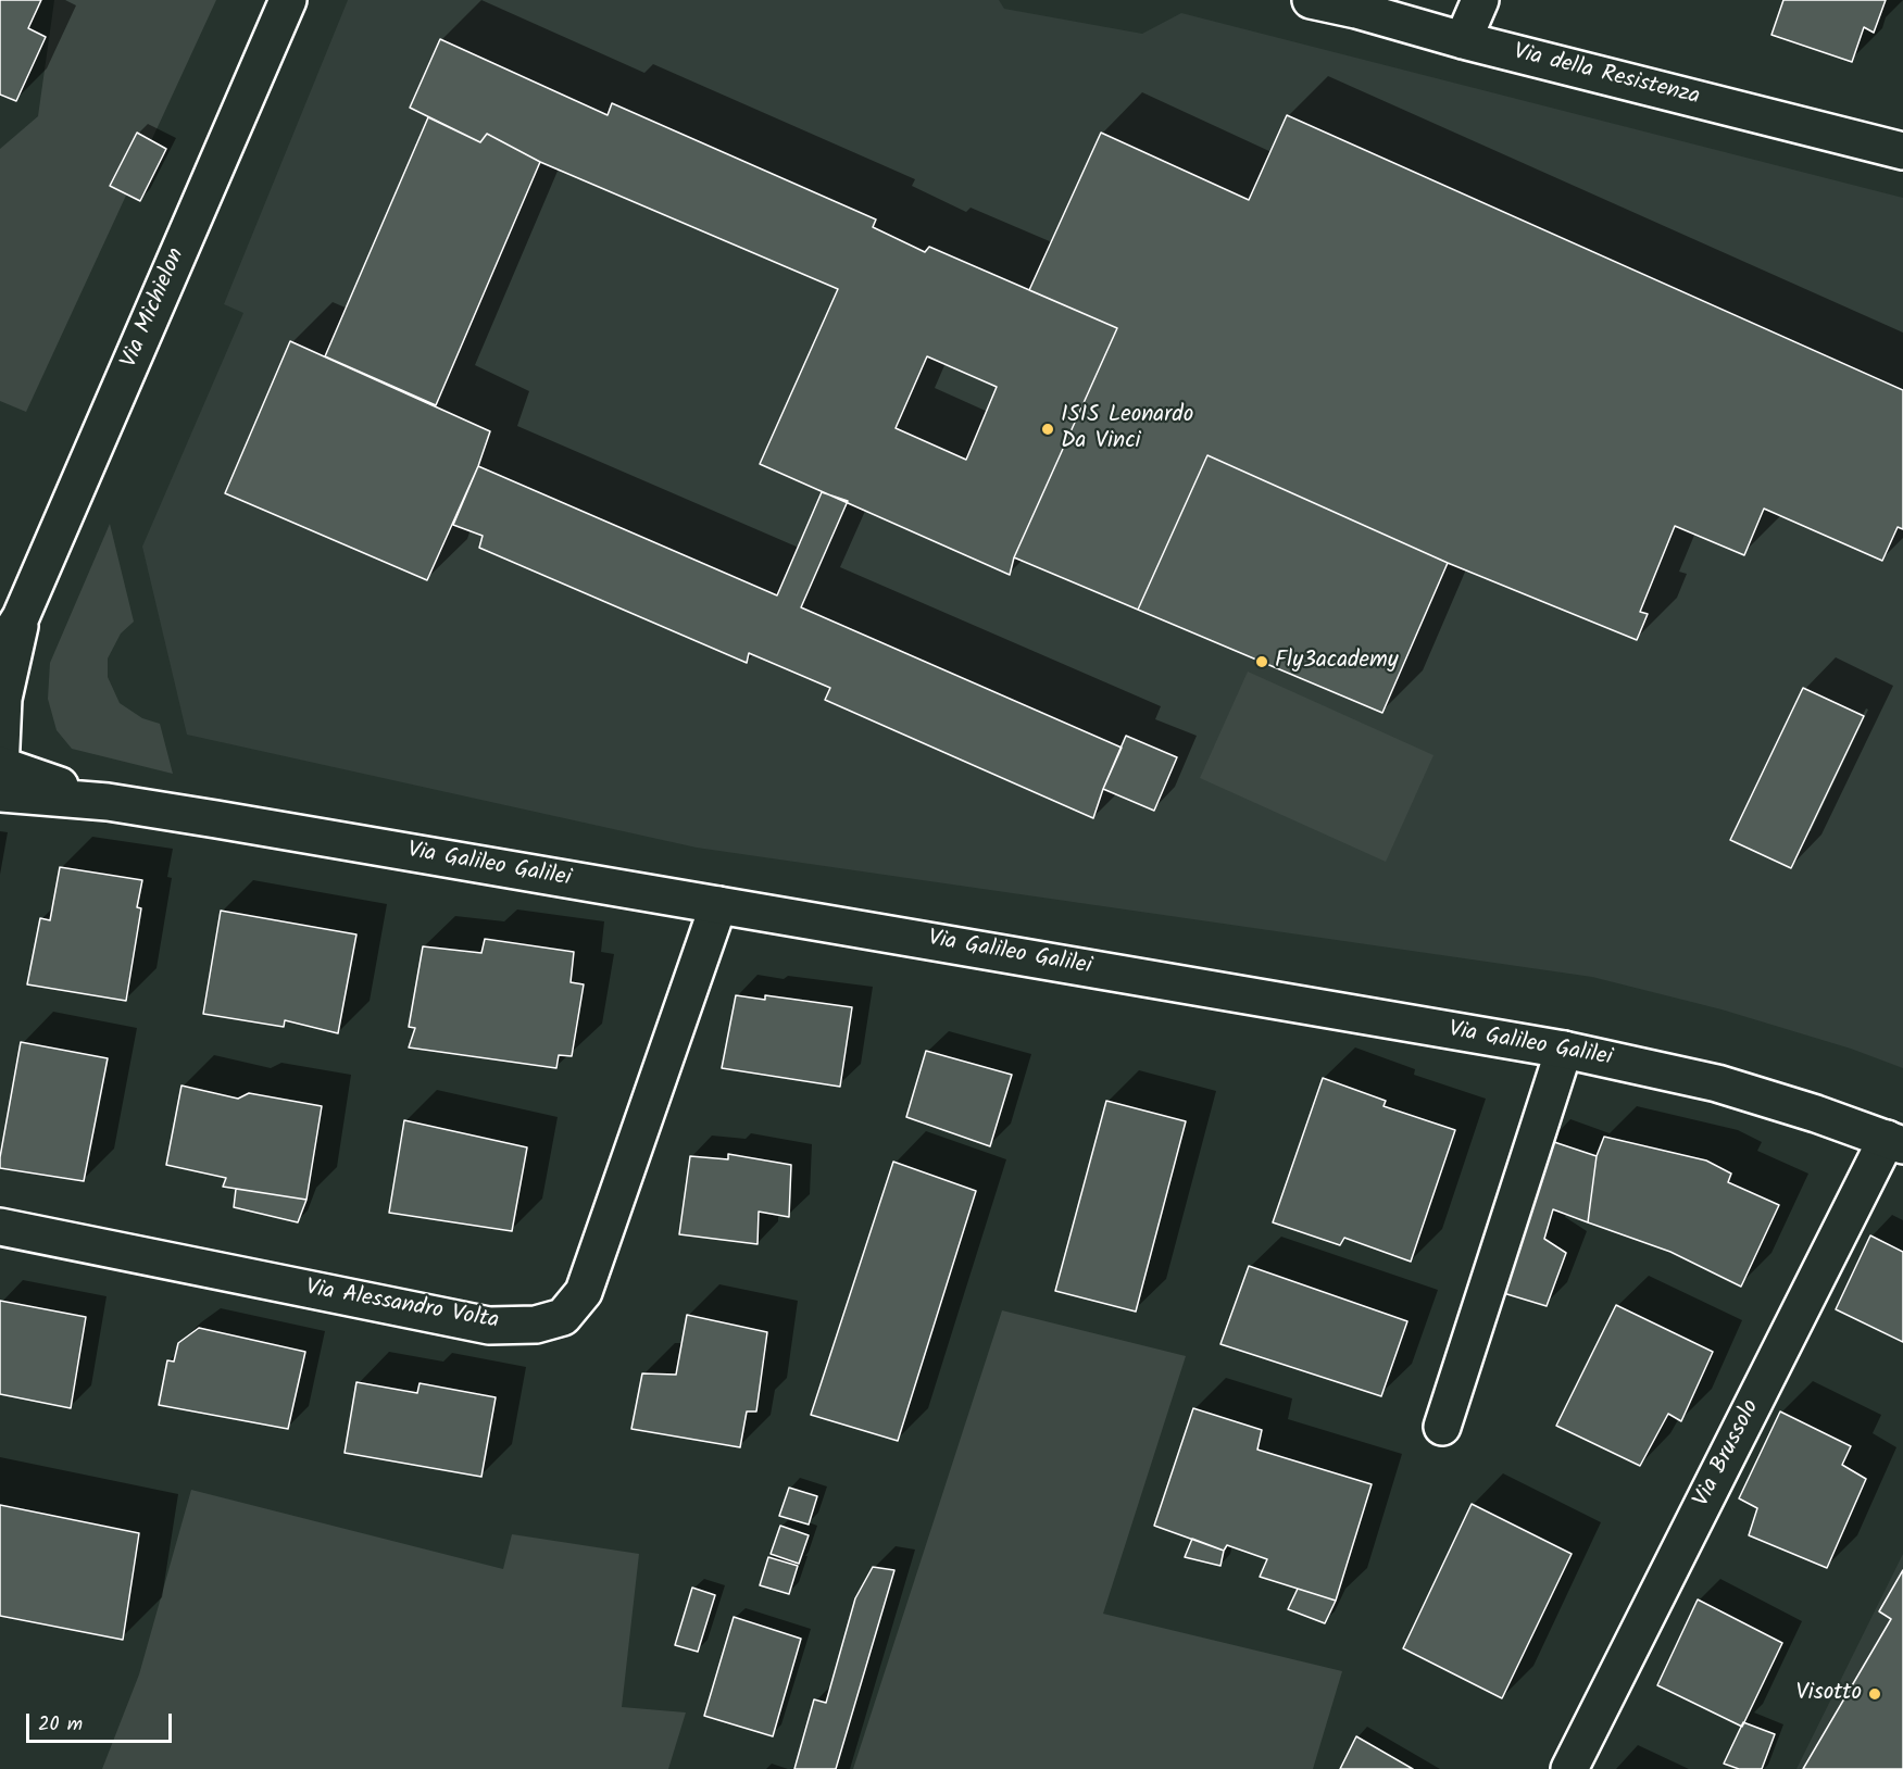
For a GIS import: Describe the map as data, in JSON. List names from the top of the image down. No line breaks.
{"streets":{"street":["Via della Resistenza","Via Michielon","Via Galileo Galilei","Via Alessandro Volta","Via Brussolo"]},"crossings":[["Via Michielon","Via Galileo Galilei"],["Via Galileo Galilei","Via Alessandro Volta"],["Via Galileo Galilei","Via Brussolo"]],"places":["ISIS Leonardo Da Vinci","Fly3academy","Visotto"],"scale_bar":"20 m"}
